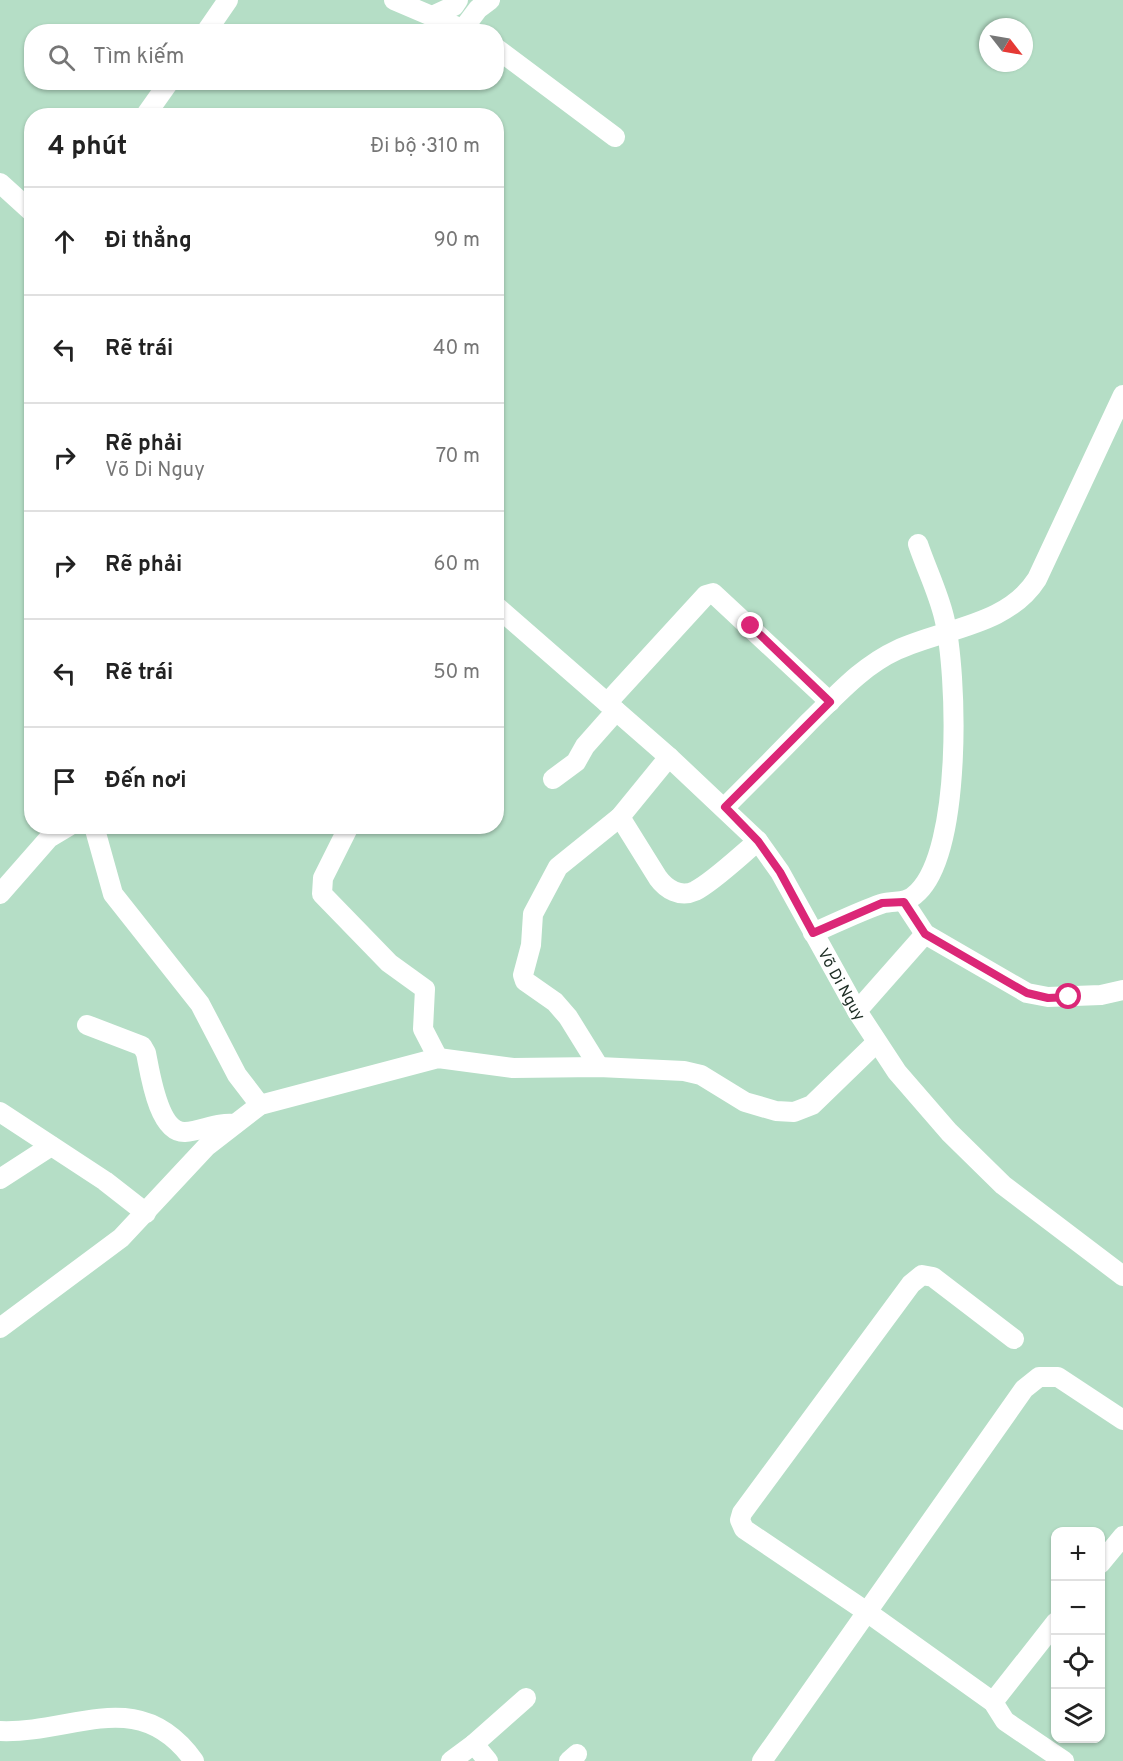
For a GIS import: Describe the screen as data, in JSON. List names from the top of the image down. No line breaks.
{"streets":{"street":["Võ Di Nguy"]},"north":"bottom right","page":{"search":"Tìm kiếm","heading":["4 phút","Đi bộ · 310 m"],"list":[["Đi thẳng","90 m"],["Rẽ trái","40 m"],["Rẽ phải","Võ Di Nguy","70 m"],["Rẽ phải","60 m"],["Rẽ trái","50 m"],"Đến nơi"],"map_buttons":["+","−"]}}
